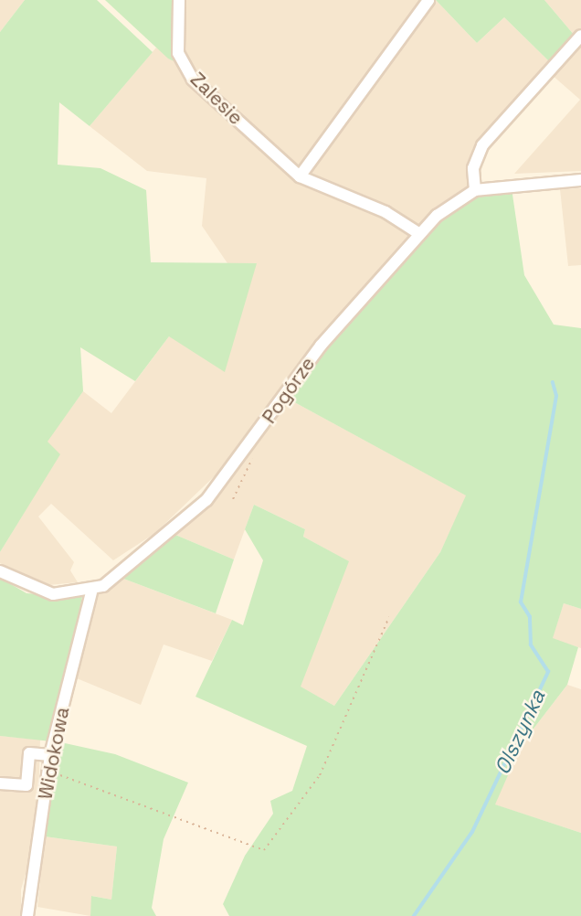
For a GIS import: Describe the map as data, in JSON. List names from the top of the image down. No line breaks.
{"streets":{"street":["Zalesie","Pogórze","Widokowa"]},"crossings":[["Zalesie","Pogórze"],["Pogórze","Widokowa"]],"water":["Olszynka"]}
